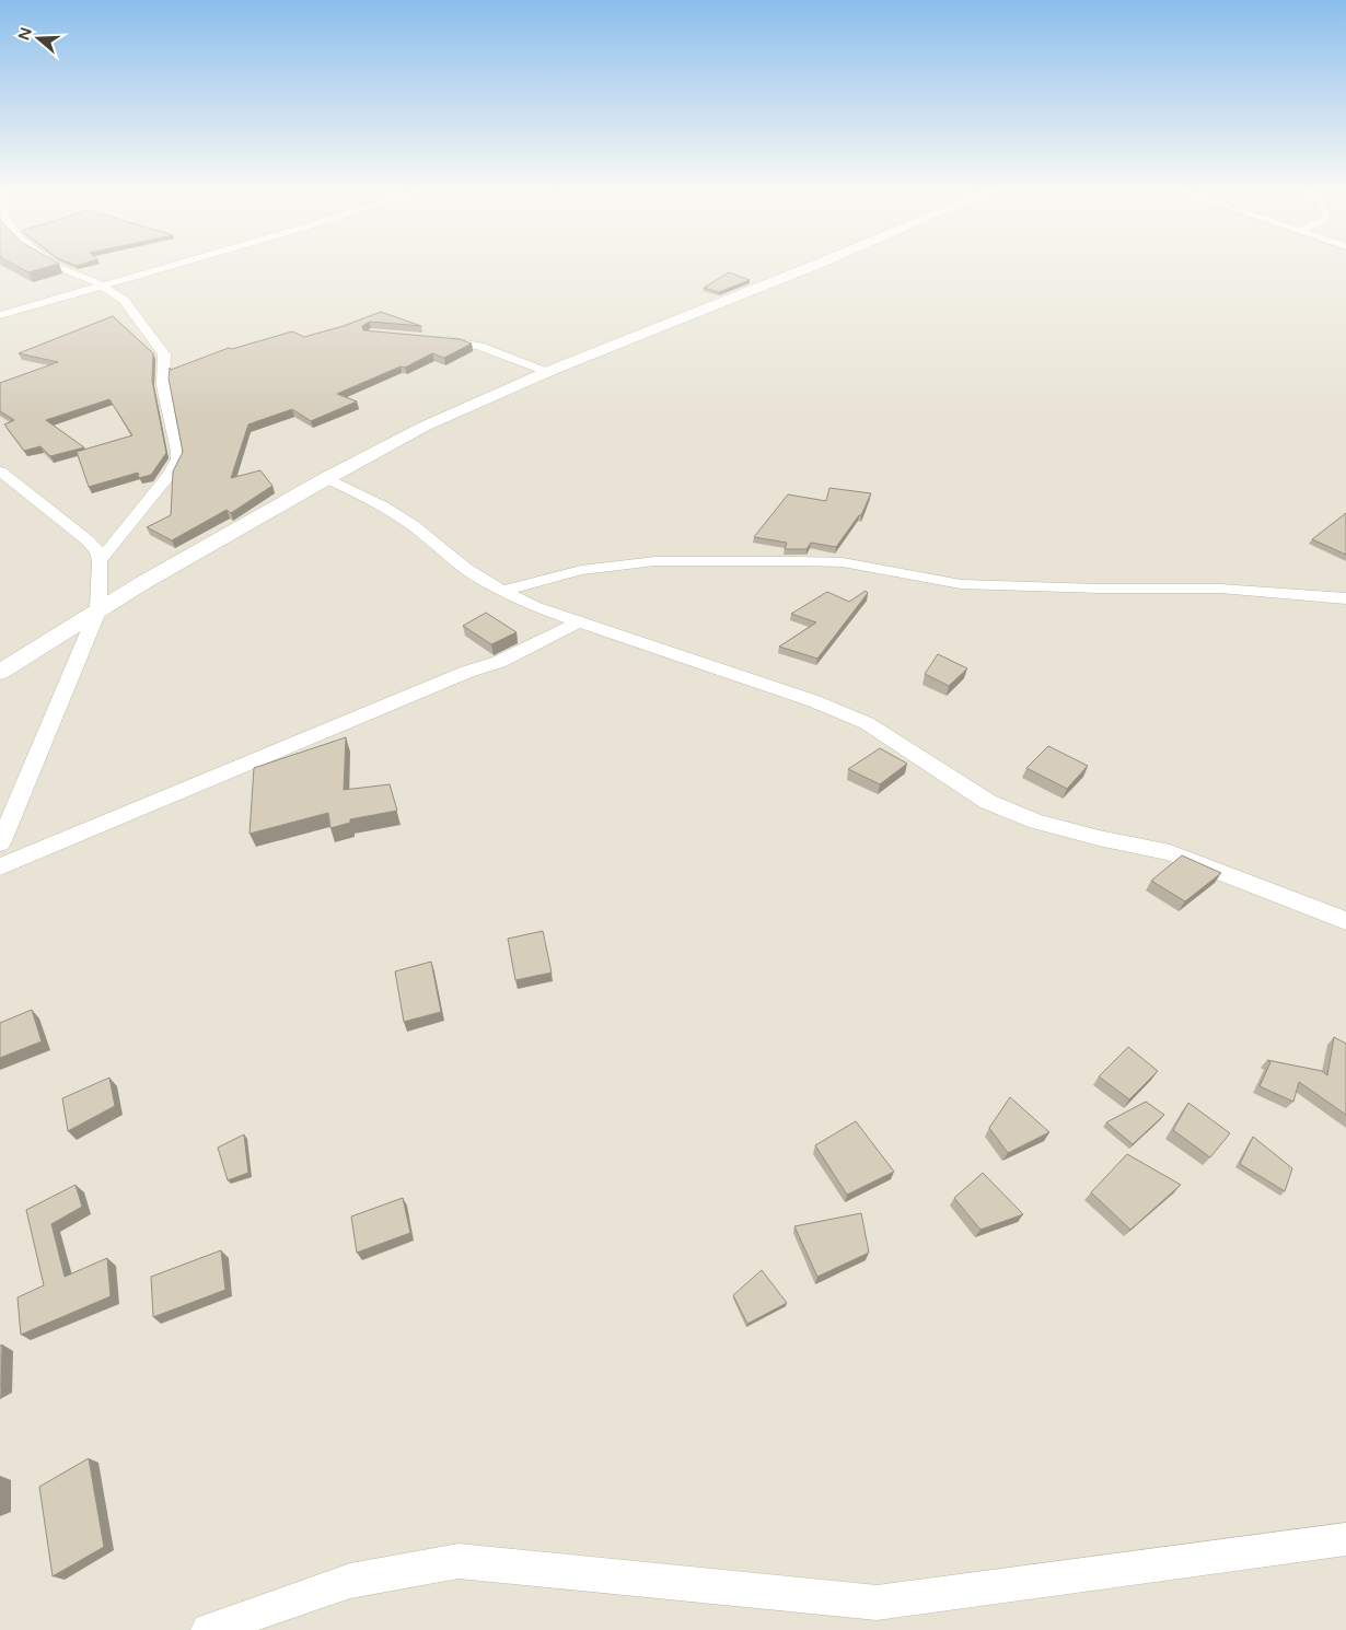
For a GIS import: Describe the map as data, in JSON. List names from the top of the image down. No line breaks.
{"north":"left"}
